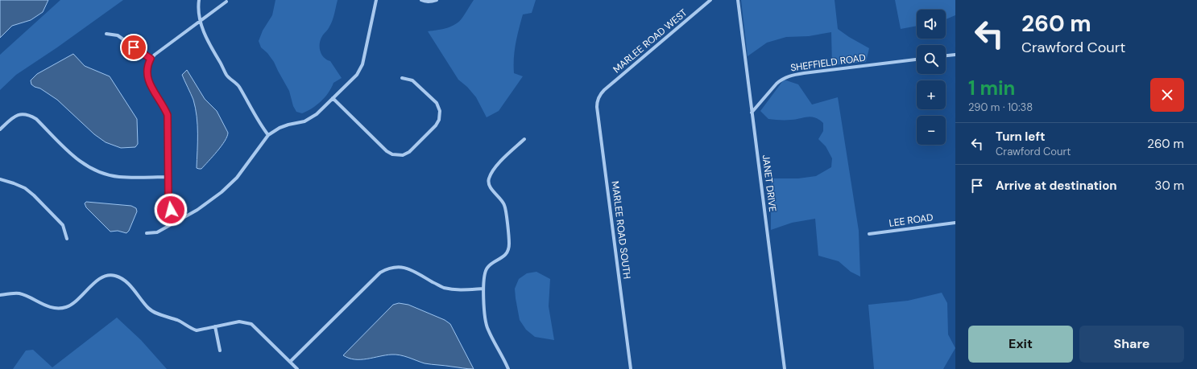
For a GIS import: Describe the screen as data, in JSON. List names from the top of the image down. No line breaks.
{"streets":{"street":["MARLEE ROAD WEST","SHEFFIELD ROAD","JANET DRIVE","LEE ROAD","MARLEE ROAD SOUTH"]},"crossings":[["MARLEE ROAD WEST","MARLEE ROAD SOUTH"],["SHEFFIELD ROAD","JANET DRIVE"]],"page":{"turn":["260 m","Crawford Court"],"map_buttons":["+","−"],"heading":["1 min","290 m · 10:38"],"list":[{"name":"Turn left","note":"Crawford Court","value":"260 m"},{"name":"Arrive at destination","value":"30 m"}],"buttons":["Exit","Share"]}}
